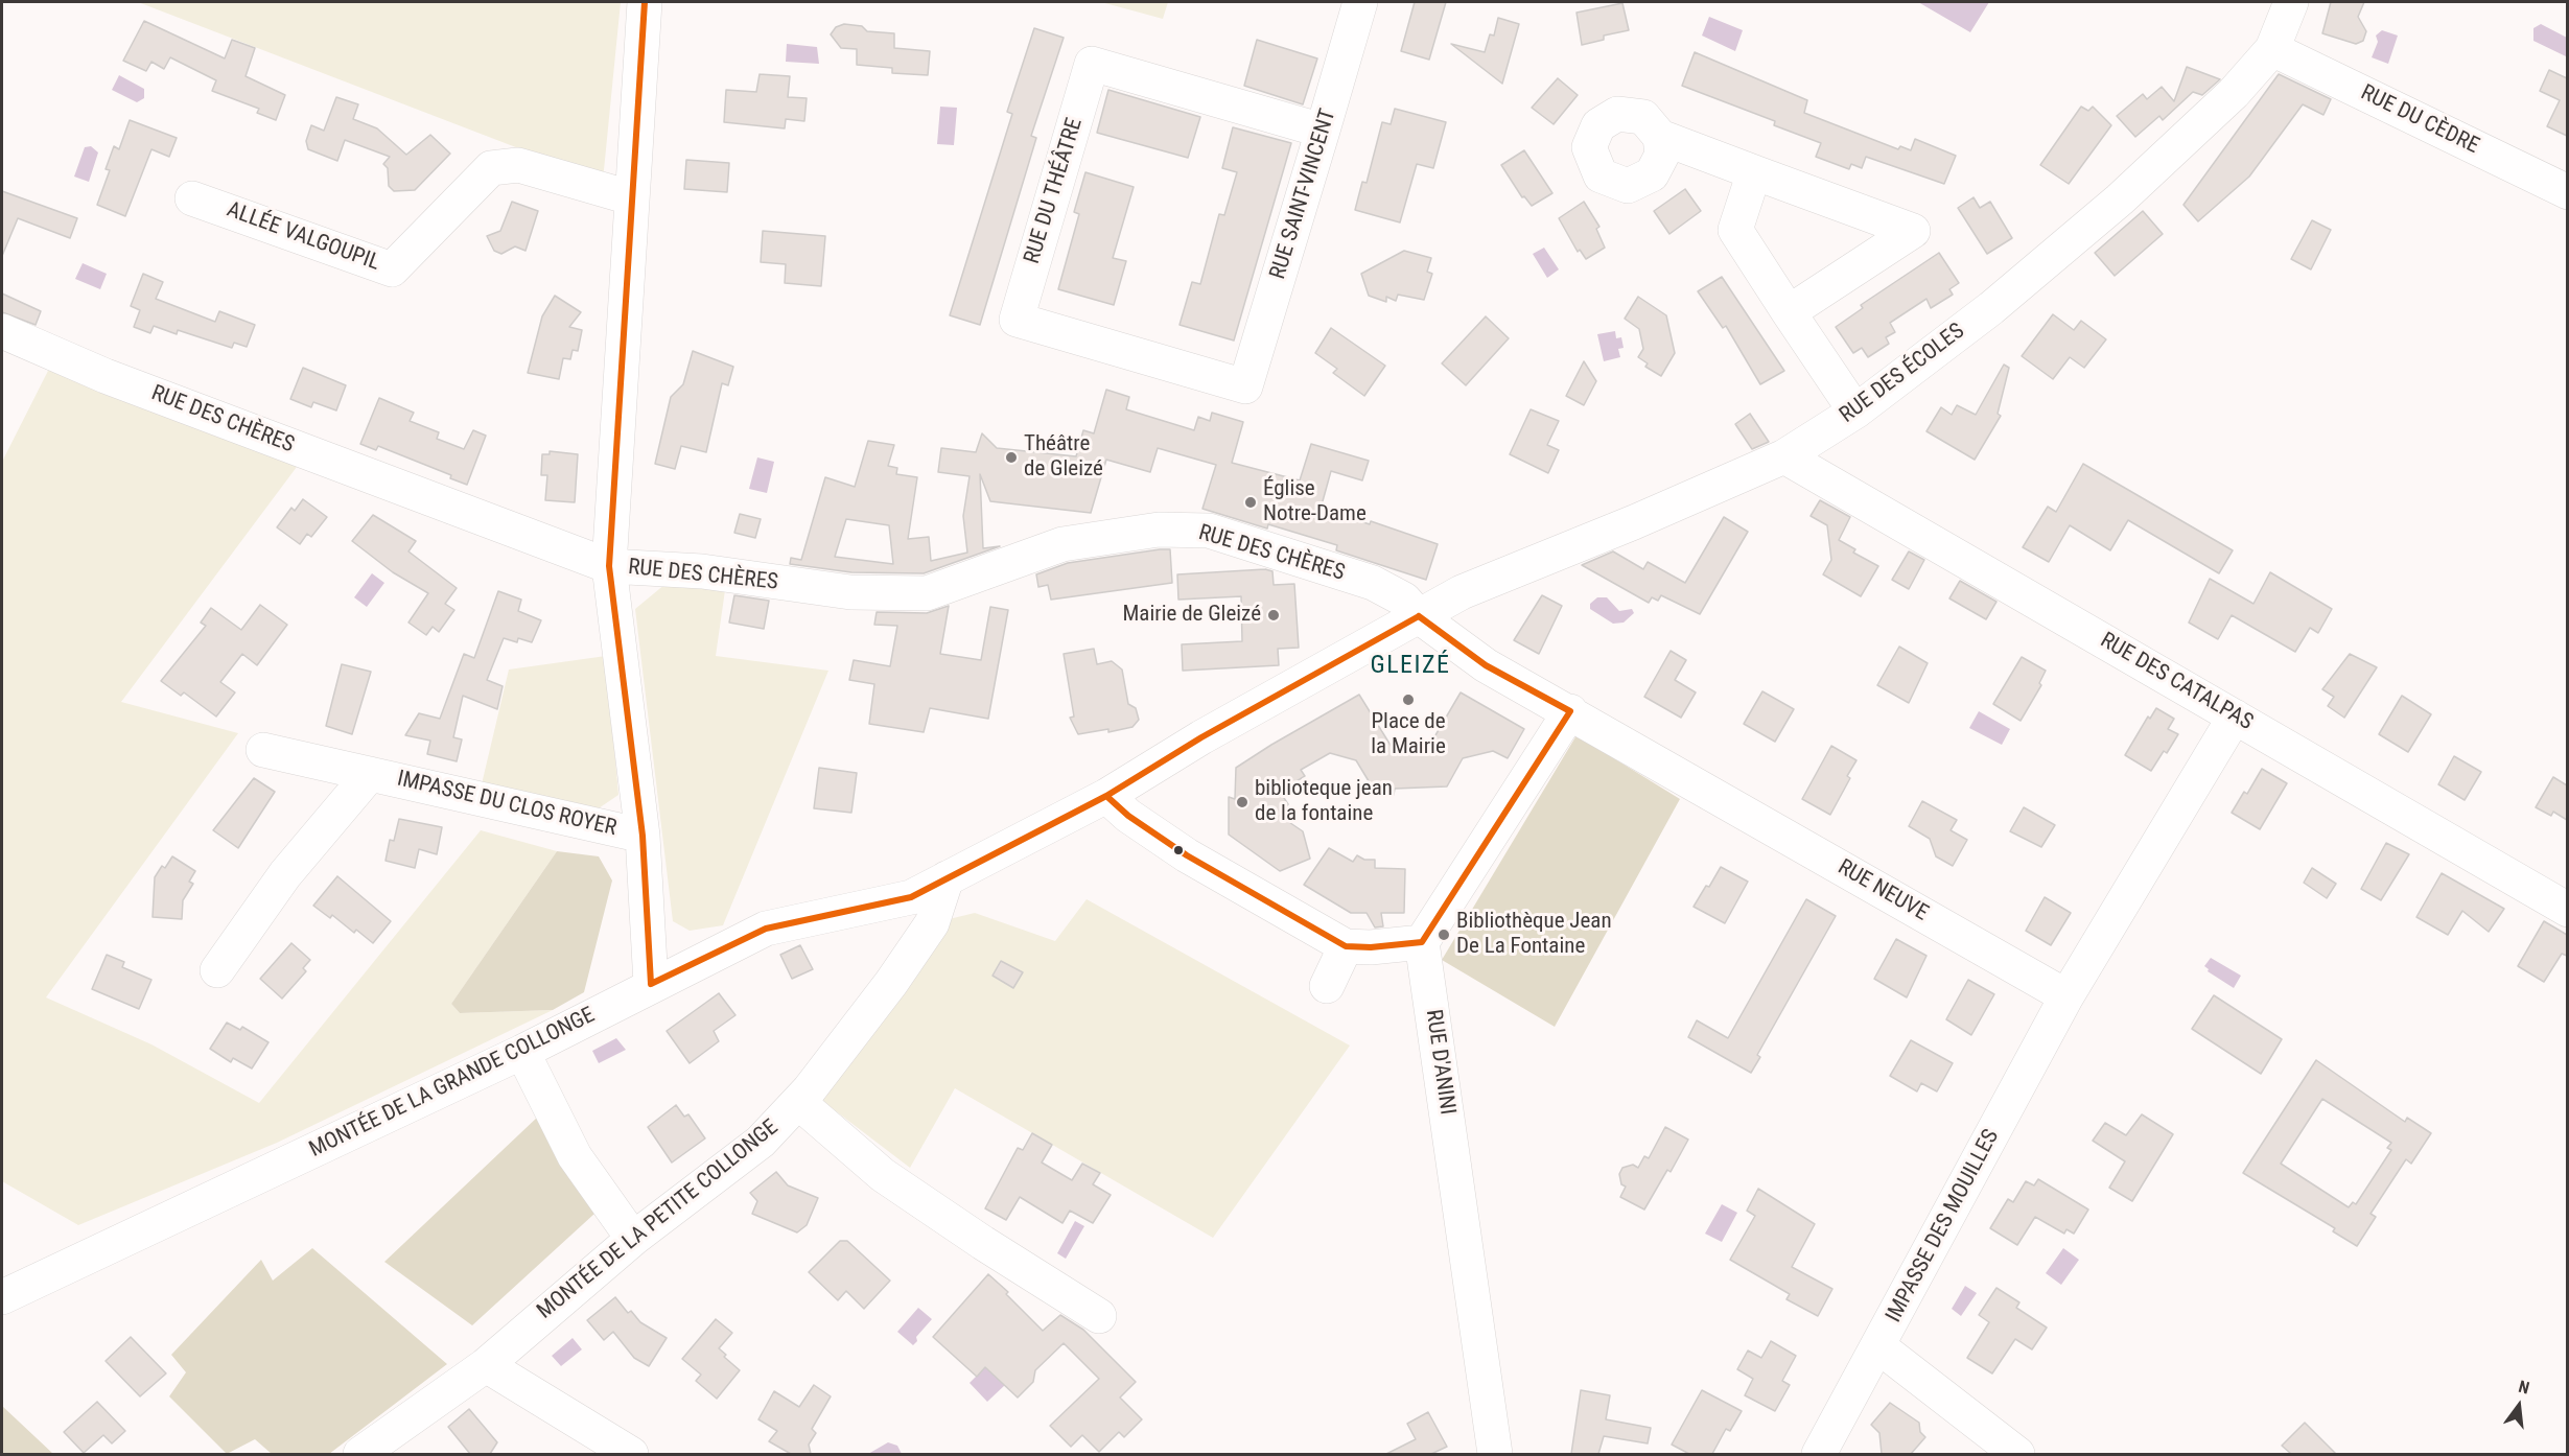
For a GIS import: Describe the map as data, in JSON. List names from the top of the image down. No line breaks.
{"streets":{"street":["RUE DU CÈDRE","RUE DU THÉÂTRE","RUE SAINT-VINCENT","ALLÉE VALGOUPIL","RUE DES ÉCOLES","RUE DES CHÈRES","RUE DES CATALPAS","IMPASSE DU CLOS ROYER","RUE NEUVE","RUE D'ANINI","MONTÉE DE LA GRANDE COLLONGE","MONTÉE DE LA PETITE COLLONGE","IMPASSE DES MOUILLES"]},"crossings":[["RUE DU CÈDRE","RUE DES ÉCOLES"],["RUE DU THÉÂTRE","RUE SAINT-VINCENT"],["RUE DES ÉCOLES","RUE DES CHÈRES"],["RUE DES ÉCOLES","RUE DES CATALPAS"],["RUE DES ÉCOLES","RUE NEUVE"],["RUE DES CHÈRES","RUE NEUVE"],["RUE NEUVE","IMPASSE DES MOUILLES"],["MONTÉE DE LA GRANDE COLLONGE","MONTÉE DE LA PETITE COLLONGE"]],"districts":["GLEIZÉ"],"places":["Théâtre de Gleizé","Église Notre-Dame","Mairie de Gleizé","Place de la Mairie","biblioteque jean de la fontaine","Bibliothèque Jean De La Fontaine"],"north":"top"}
